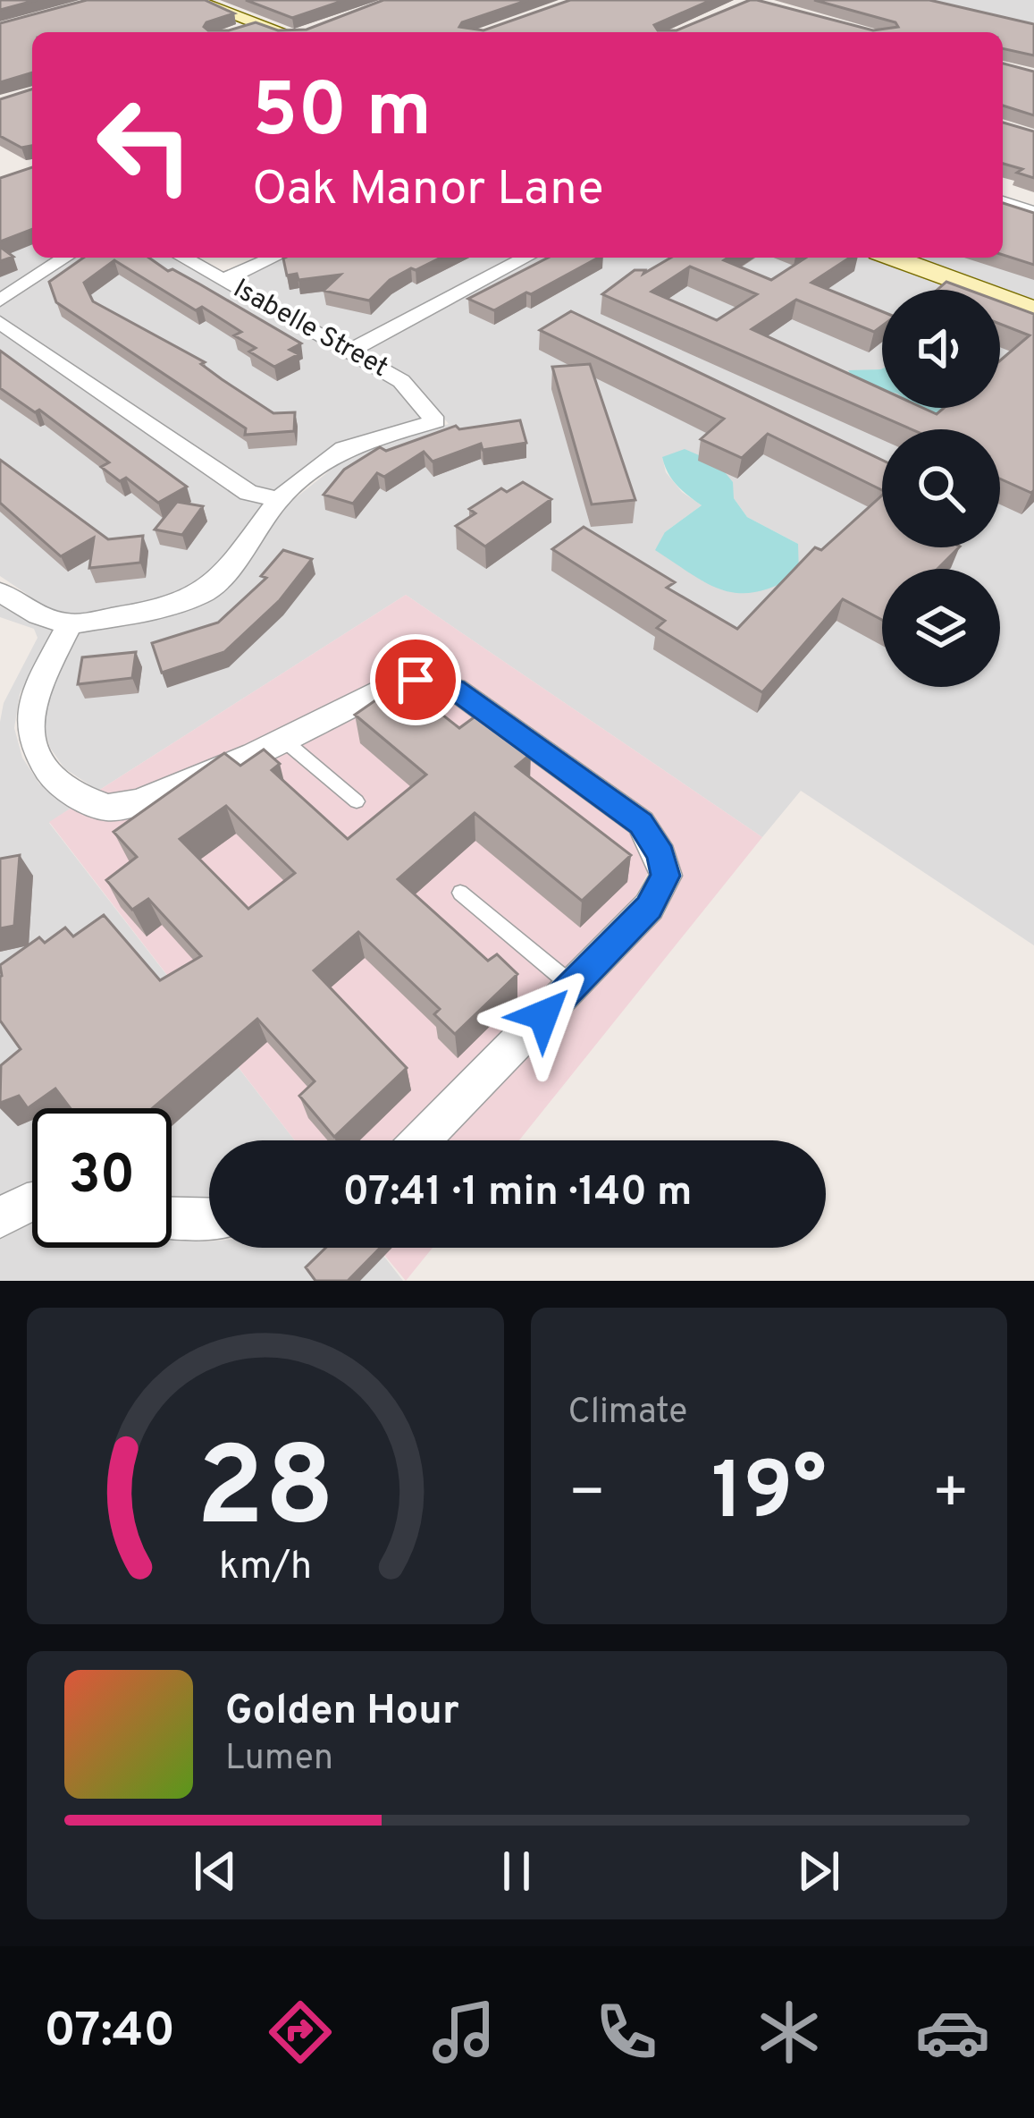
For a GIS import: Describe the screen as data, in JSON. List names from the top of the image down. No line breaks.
{"streets":{"street":["Isabelle Street"]},"page":{"turn":["50 m","Oak Manor Lane"],"limit":"30","trip":"07:41 · 1 min · 140 m","tile":"Climate","heat":["−","19°","+"],"song":["Golden Hour","Lumen"],"tabs":"07:40","gauge":["28","km/h"]}}
